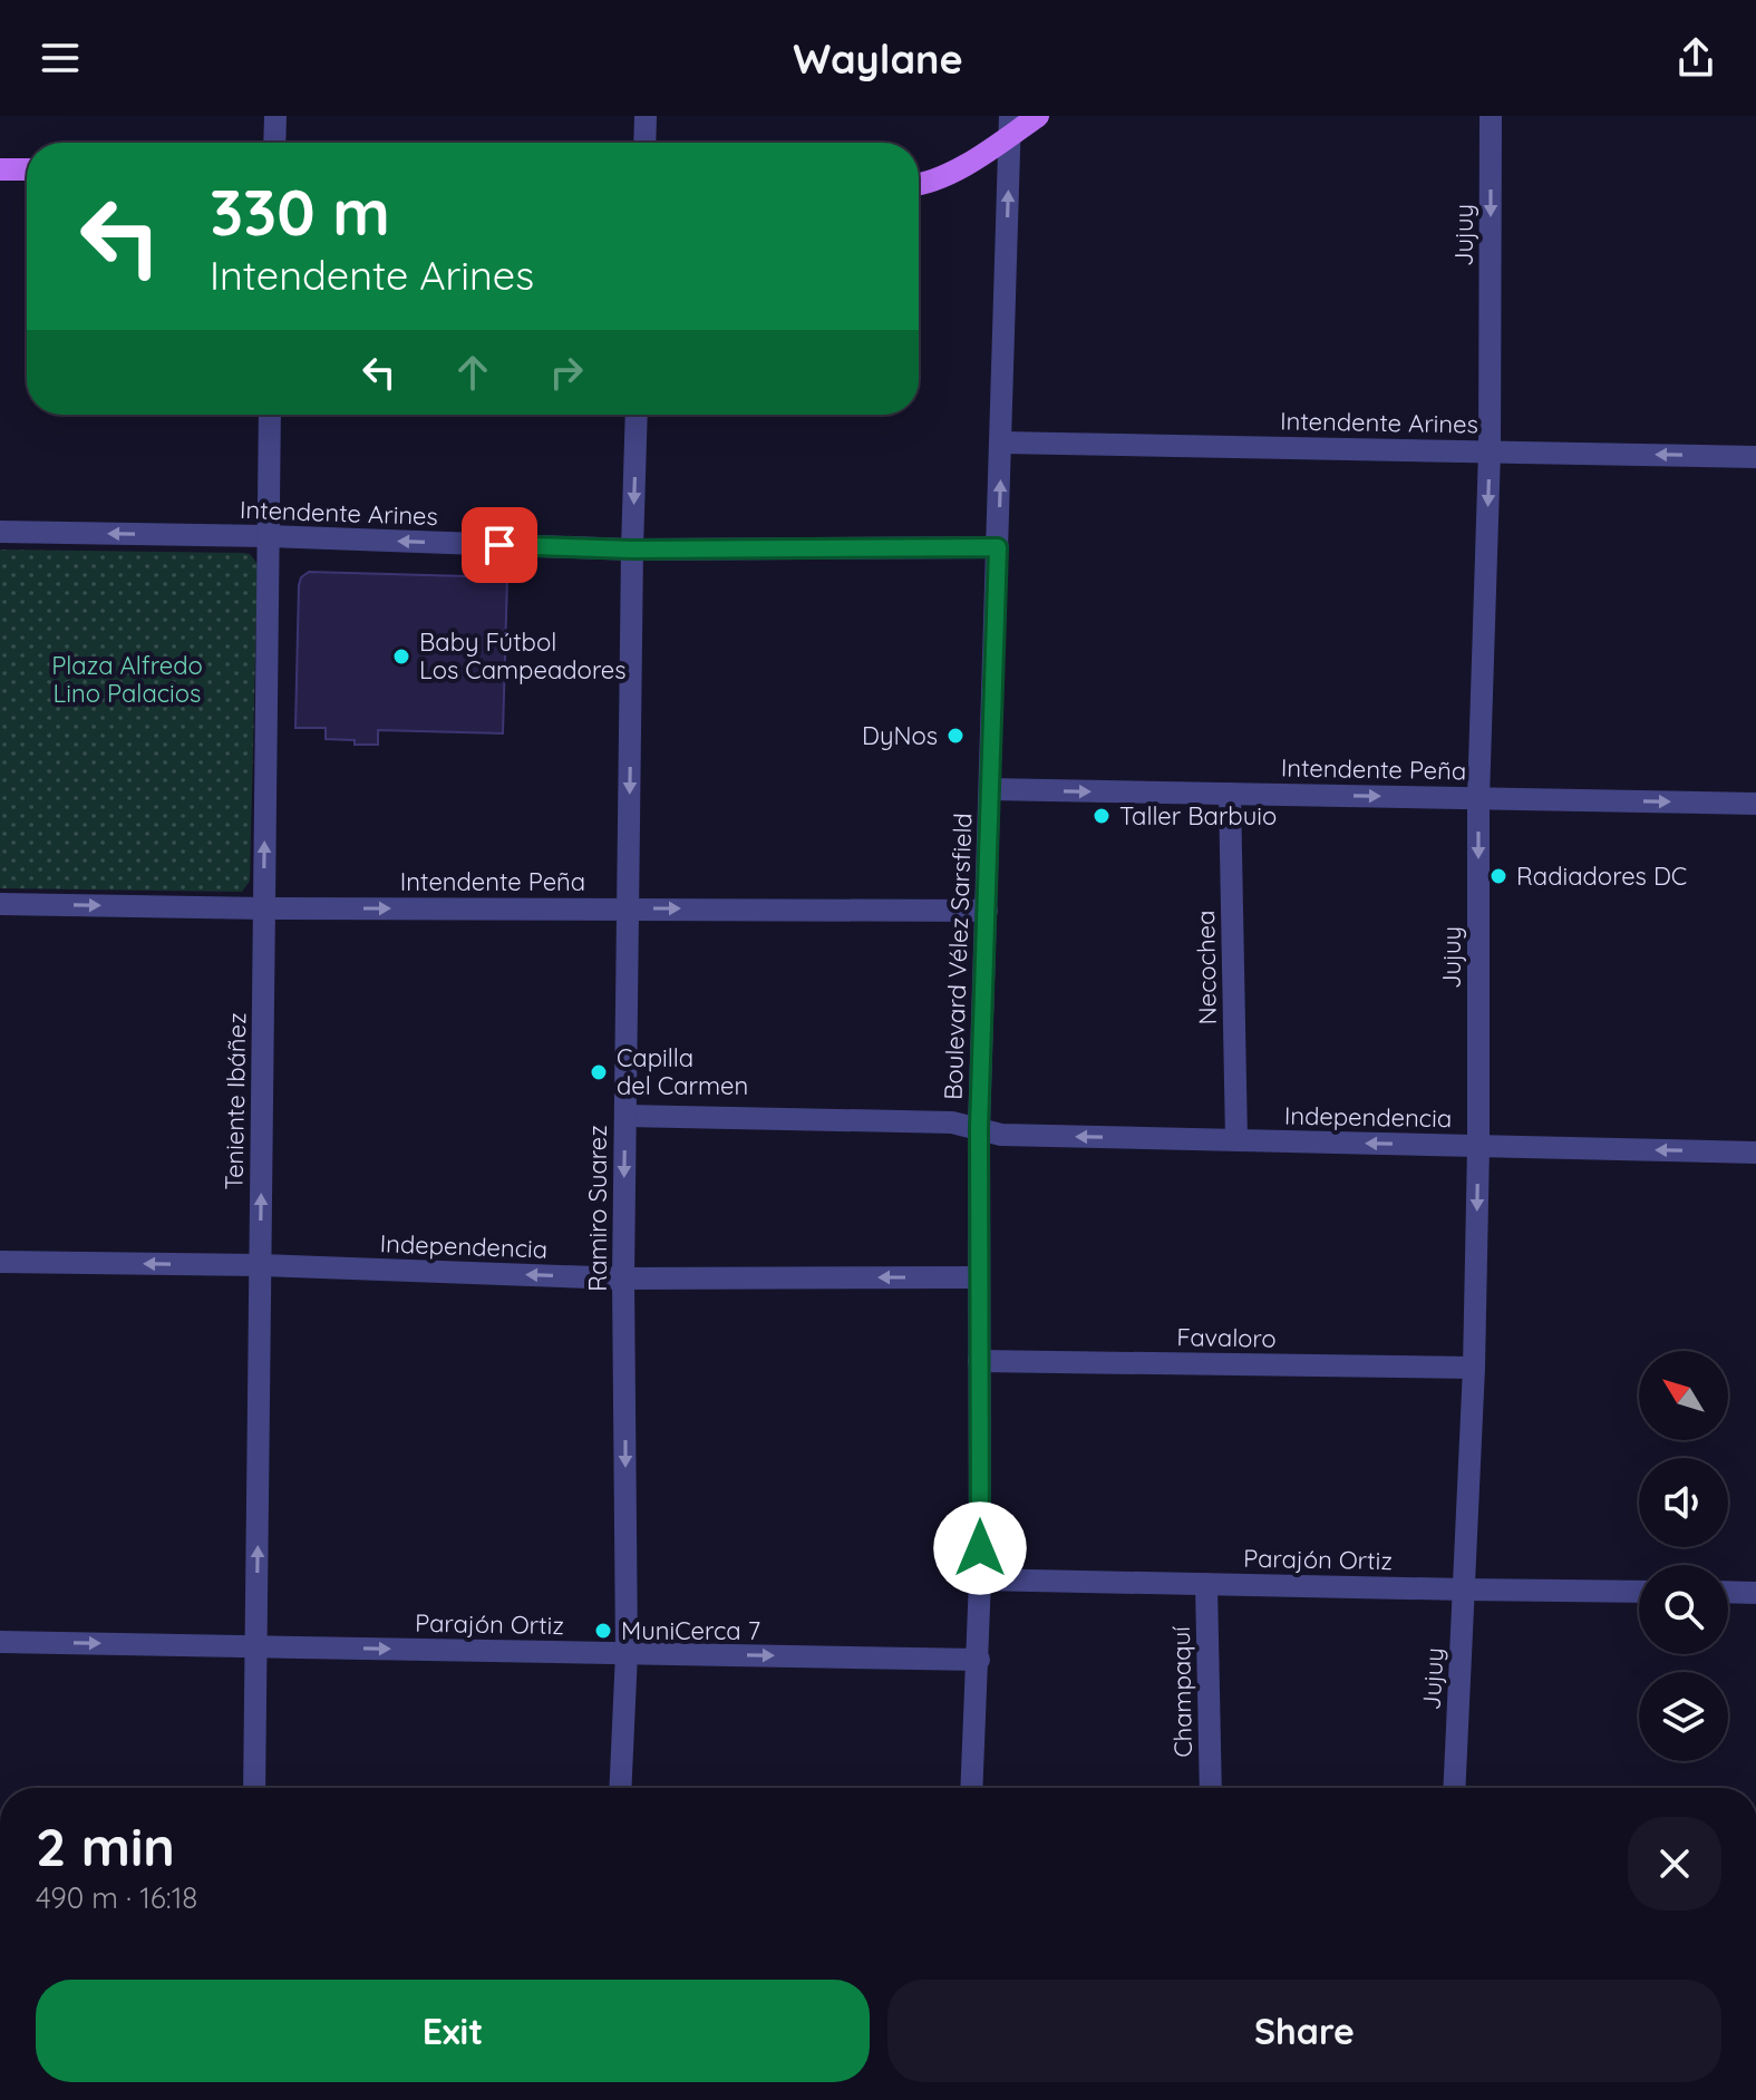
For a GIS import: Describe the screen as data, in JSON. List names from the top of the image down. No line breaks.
{"streets":{"street":["Jujuy","Intendente Arines","Intendente Peña","Boulevard Vélez Sarsfield","Necochea","Teniente Ibáñez","Independencia","Ramiro Suarez","Favaloro","Parajón Ortiz","Champaquí"]},"crossings":[["Jujuy","Intendente Arines"],["Jujuy","Intendente Peña"],["Jujuy","Independencia"],["Jujuy","Favaloro"],["Jujuy","Parajón Ortiz"],["Intendente Arines","Boulevard Vélez Sarsfield"],["Intendente Arines","Teniente Ibáñez"],["Intendente Arines","Ramiro Suarez"],["Intendente Peña","Boulevard Vélez Sarsfield"],["Intendente Peña","Necochea"],["Intendente Peña","Teniente Ibáñez"],["Intendente Peña","Ramiro Suarez"],["Boulevard Vélez Sarsfield","Independencia"],["Boulevard Vélez Sarsfield","Favaloro"],["Boulevard Vélez Sarsfield","Parajón Ortiz"],["Necochea","Independencia"],["Teniente Ibáñez","Independencia"],["Teniente Ibáñez","Parajón Ortiz"],["Independencia","Ramiro Suarez"],["Ramiro Suarez","Parajón Ortiz"],["Parajón Ortiz","Champaquí"]],"one_way":["Jujuy","Intendente Arines","Intendente Peña","Teniente Ibáñez","Independencia","Ramiro Suarez","Parajón Ortiz"],"parks":["Plaza Alfredo Lino Palacios"],"places":["Baby Fútbol Los Campeadores","DyNos","Taller Barbuio","Radiadores DC","Capilla del Carmen","MuniCerca 7"],"north":"top left","page":{"header":"Waylane","turn":["330 m","Intendente Arines"],"heading":["2 min","490 m · 16:18"],"buttons":["Exit","Share"]}}
